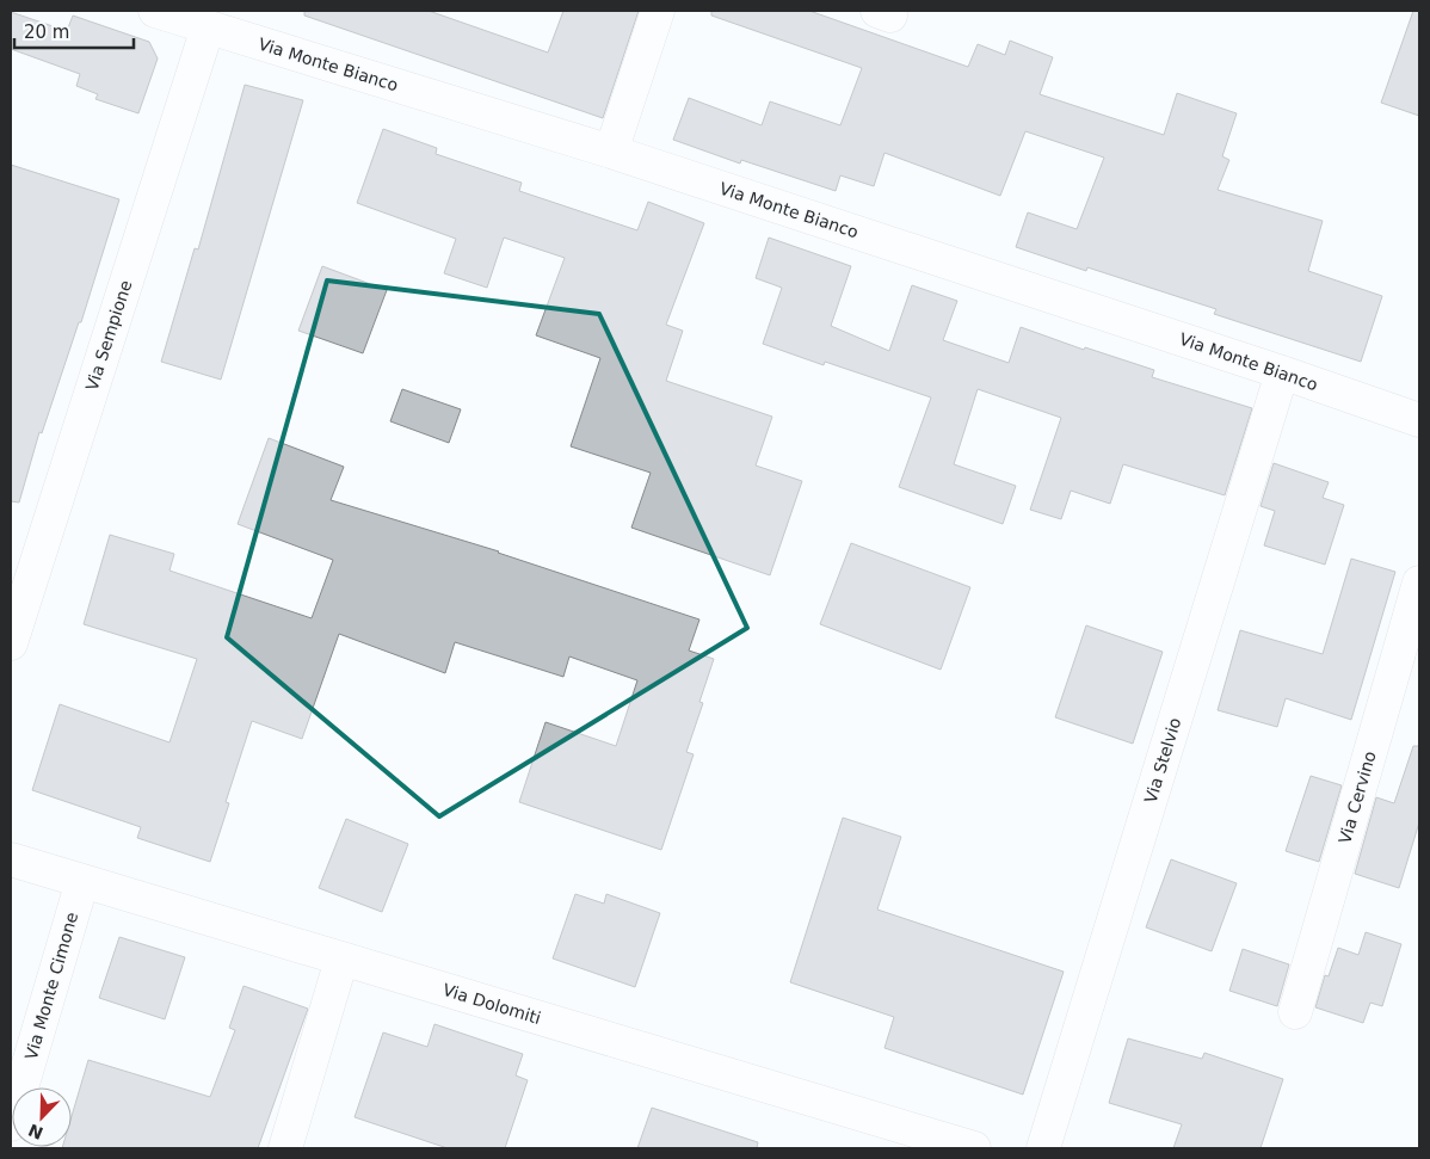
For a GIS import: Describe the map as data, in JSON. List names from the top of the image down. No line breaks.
{"streets":{"street":["Via Monte Bianco","Via Sempione","Via Stelvio","Via Cervino","Via Monte Cimone","Via Dolomiti"]},"crossings":[["Via Monte Bianco","Via Sempione"],["Via Monte Bianco","Via Stelvio"],["Via Monte Cimone","Via Dolomiti"]],"scale_bar":"20 m","north":"bottom left"}
